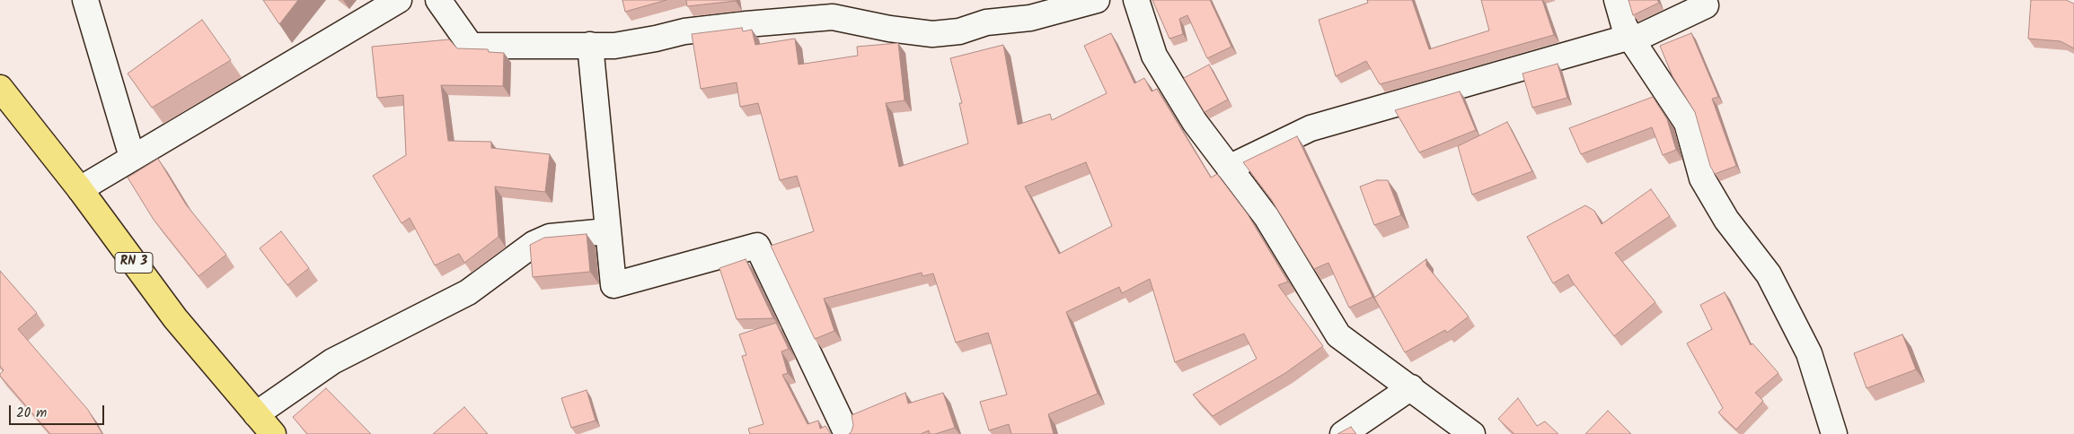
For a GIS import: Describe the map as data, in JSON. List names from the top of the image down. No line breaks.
{"streets":{"highway":["RN 3"]},"scale_bar":"20 m"}
